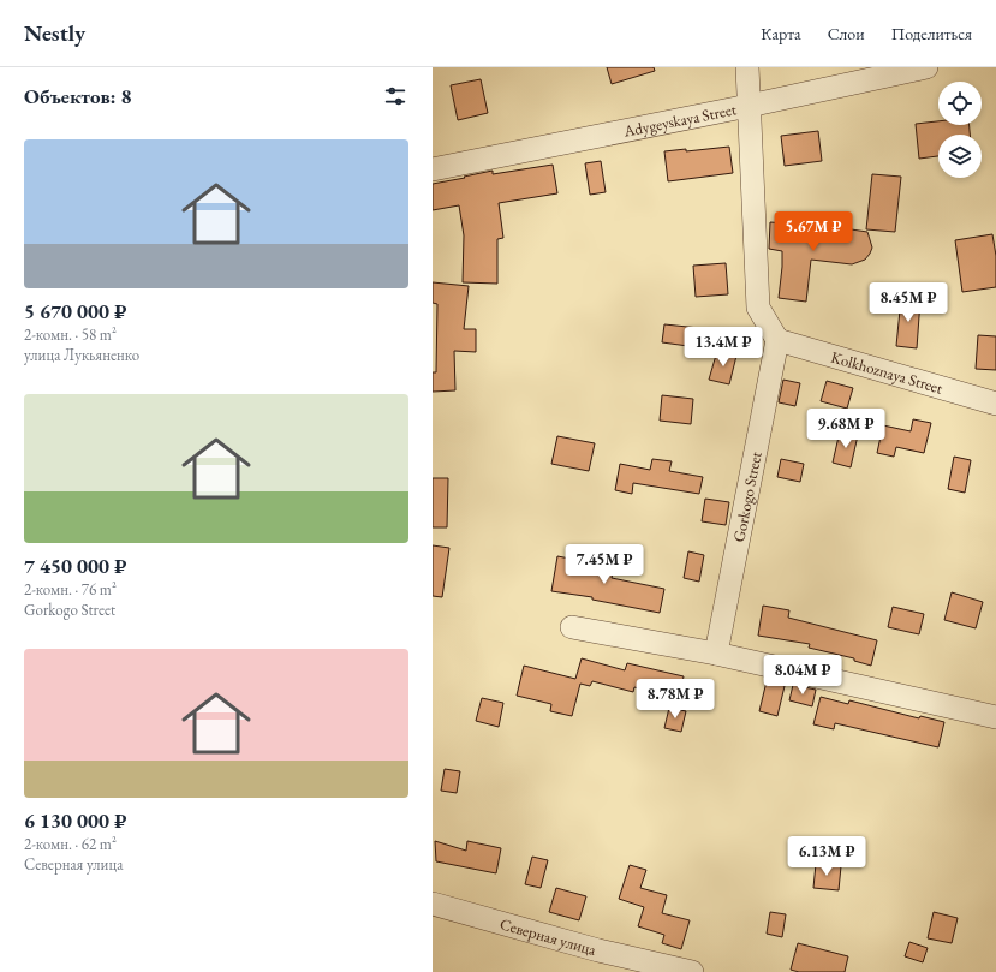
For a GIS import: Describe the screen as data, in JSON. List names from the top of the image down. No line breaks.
{"streets":{"street":["Adygeyskaya Street","Kolkhoznaya Street","Gorkogo Street","Северная улица"]},"crossings":[["Kolkhoznaya Street","Gorkogo Street"]],"page":{"header":"Nestly","nav":["Карта","Слои","Поделиться"],"heading":"Объектов: 8","list":[{"name":"5 670 000 ₽","note":"2-комн. · 58 m² · улица Лукьяненко"},{"name":"7 450 000 ₽","note":"2-комн. · 76 m² · Gorkogo Street"},{"name":"6 130 000 ₽","note":"2-комн. · 62 m² · Северная улица"}],"price":["5.67M ₽","8.45M ₽","13.4M ₽","9.68M ₽","7.45M ₽","8.04M ₽","8.78M ₽","6.13M ₽"]}}
